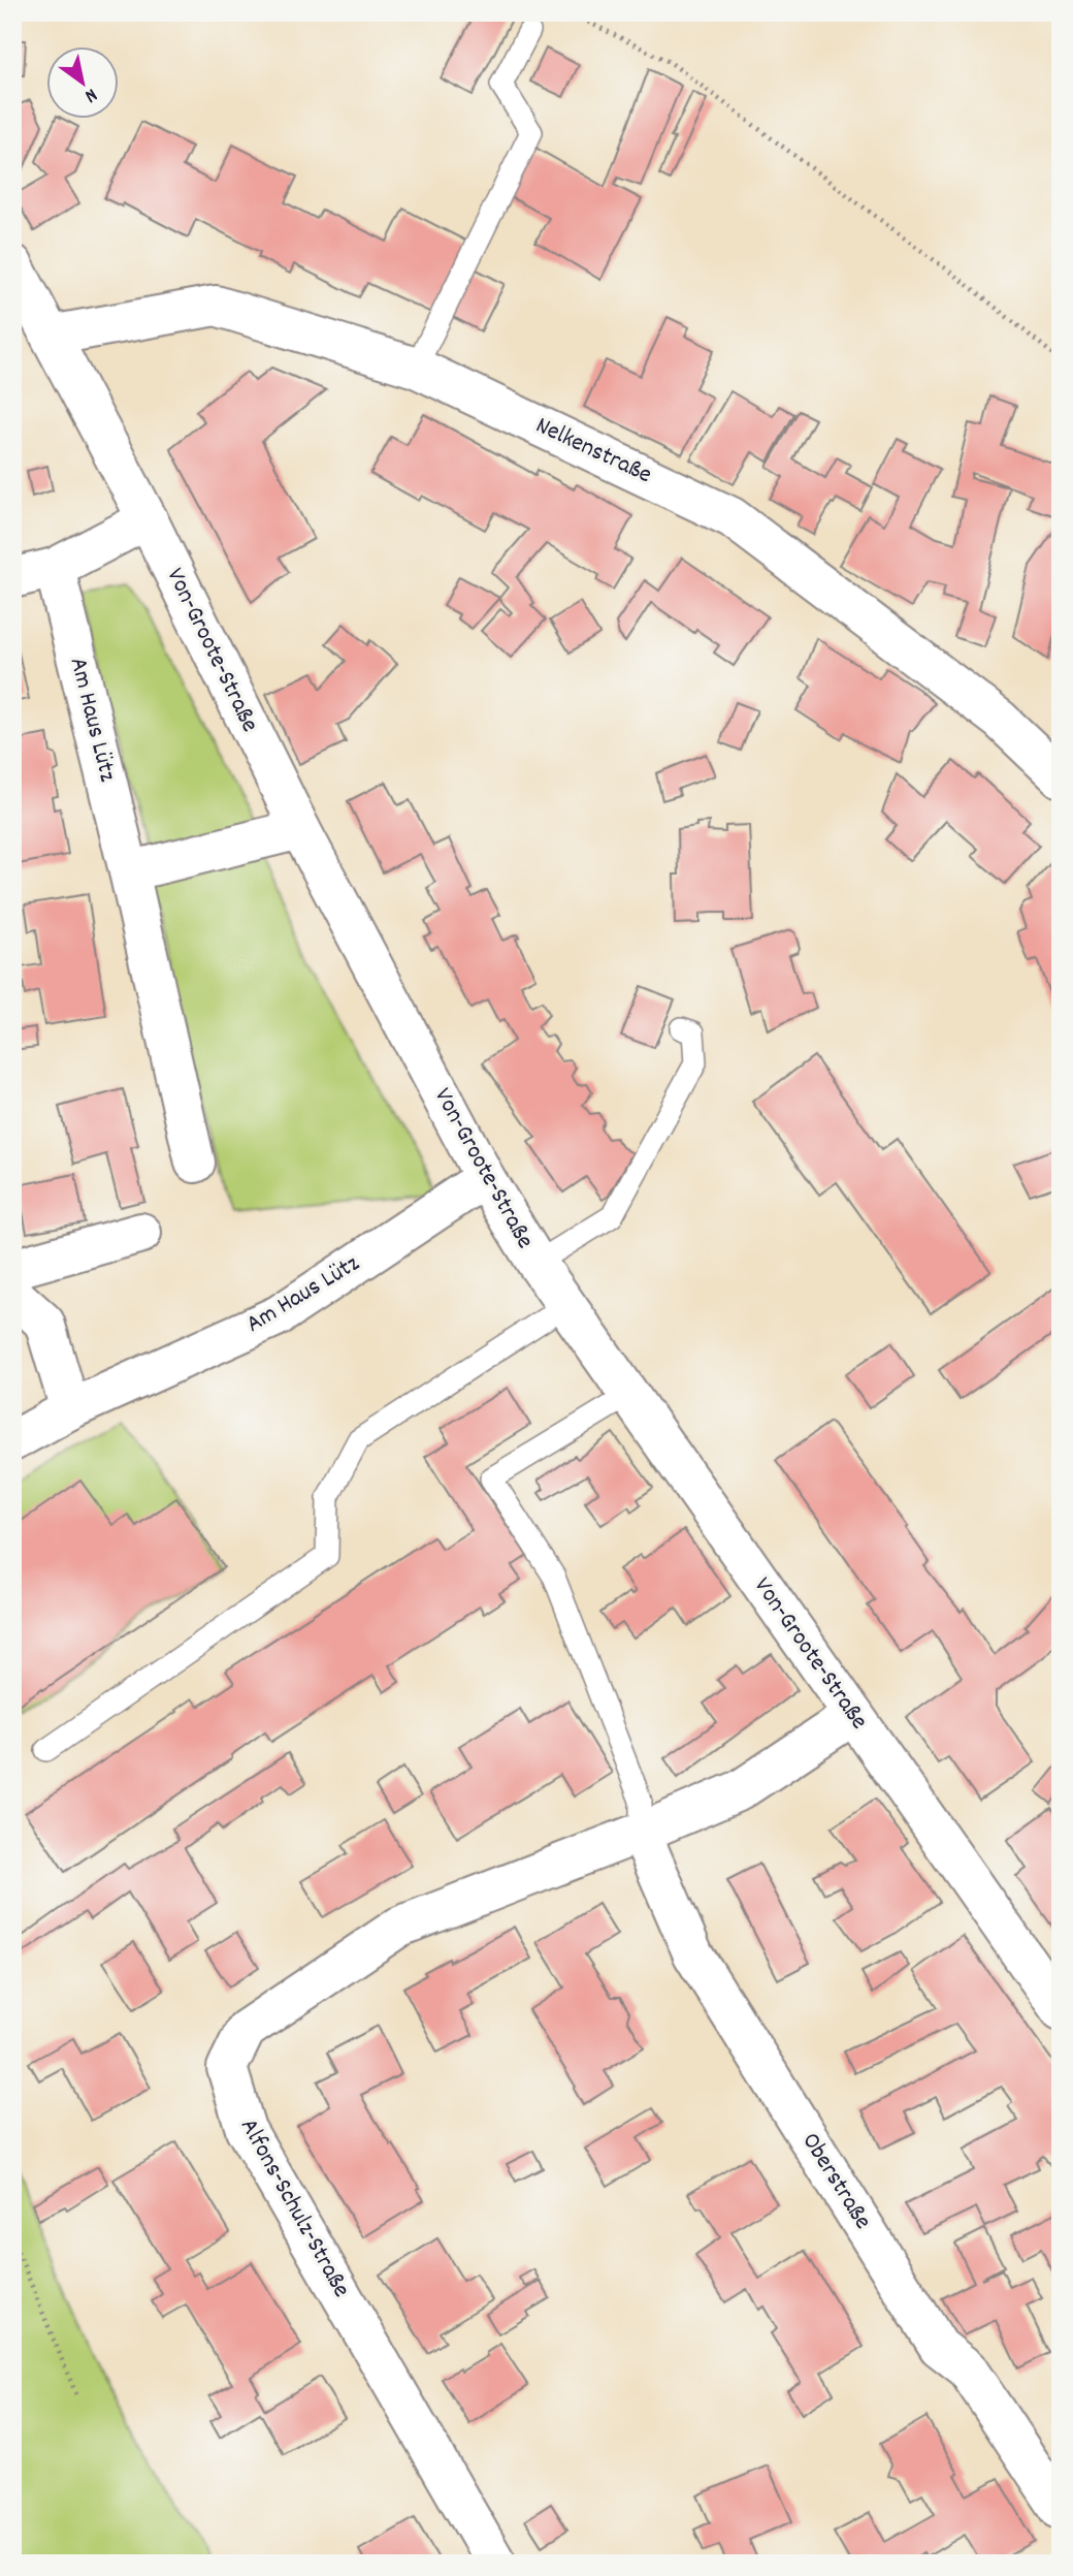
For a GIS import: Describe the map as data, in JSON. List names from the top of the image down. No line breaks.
{"streets":{"street":["Nelkenstraße","Von-Groote-Straße","Am Haus Lütz","Oberstraße","Alfons-Schulz-Straße"]},"crossings":[["Nelkenstraße","Von-Groote-Straße"],["Von-Groote-Straße","Am Haus Lütz"],["Von-Groote-Straße","Alfons-Schulz-Straße"],["Oberstraße","Alfons-Schulz-Straße"]],"north":"bottom right"}
